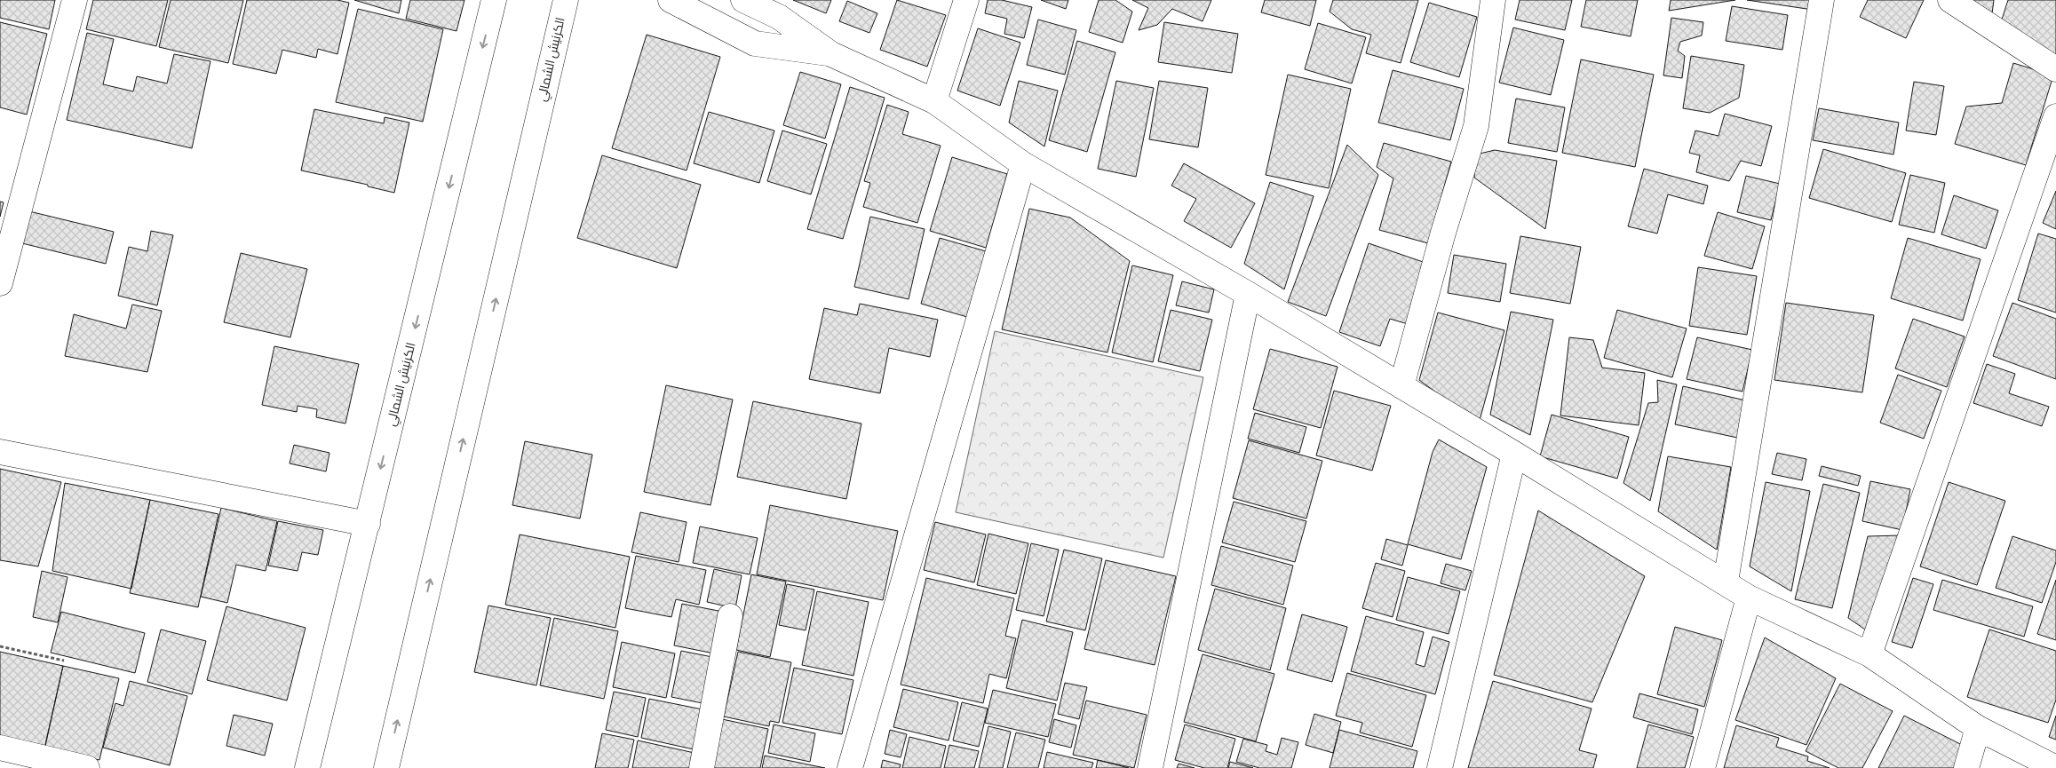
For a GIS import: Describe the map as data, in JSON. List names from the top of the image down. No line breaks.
{"streets":{"street":["الكرنيش الشمالي"]}}
